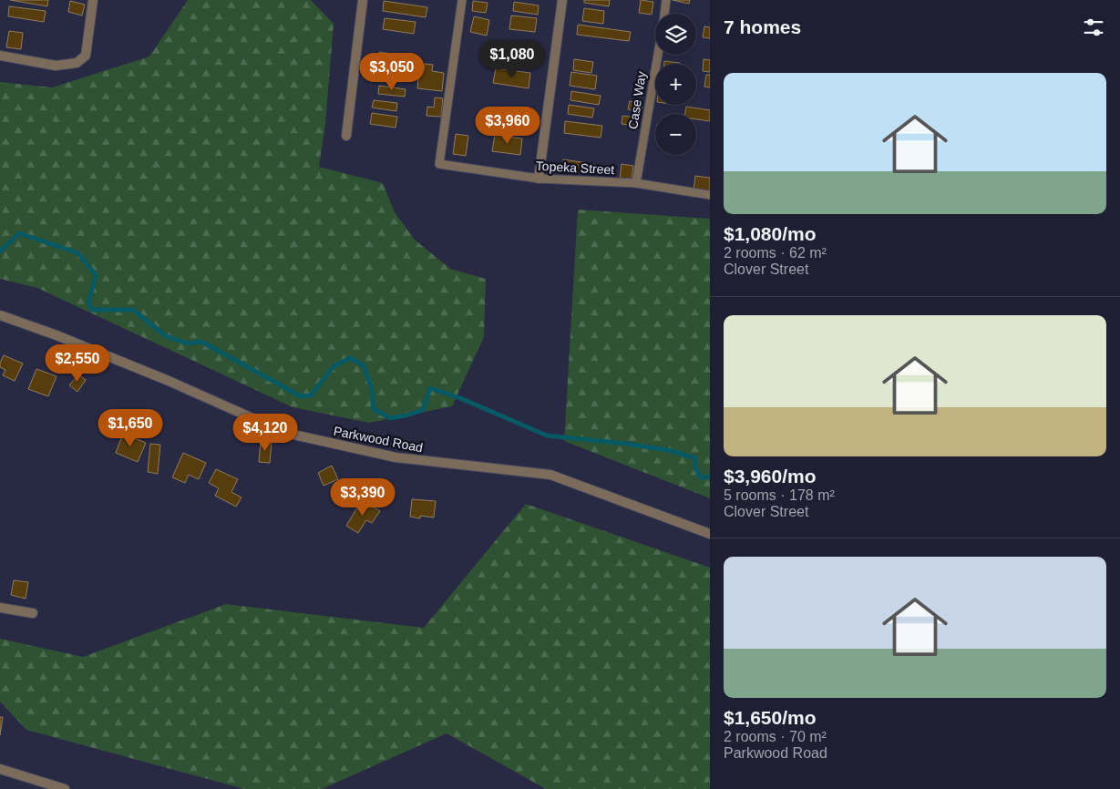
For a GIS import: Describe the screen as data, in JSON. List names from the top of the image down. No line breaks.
{"streets":{"street":["Parkwood Road"],"lane":["Case Way","Topeka Street"]},"crossings":[["Case Way","Topeka Street"]],"page":{"heading":"7 homes","map_buttons":["+","−"],"price":["$1,080","$3,050","$3,960","$2,550","$1,650","$4,120","$3,390"],"list":[{"name":"$1,080/mo","note":"2 rooms · 62 m² · Clover Street"},{"name":"$3,960/mo","note":"5 rooms · 178 m² · Clover Street"},{"name":"$1,650/mo","note":"2 rooms · 70 m² · Parkwood Road"}]}}
